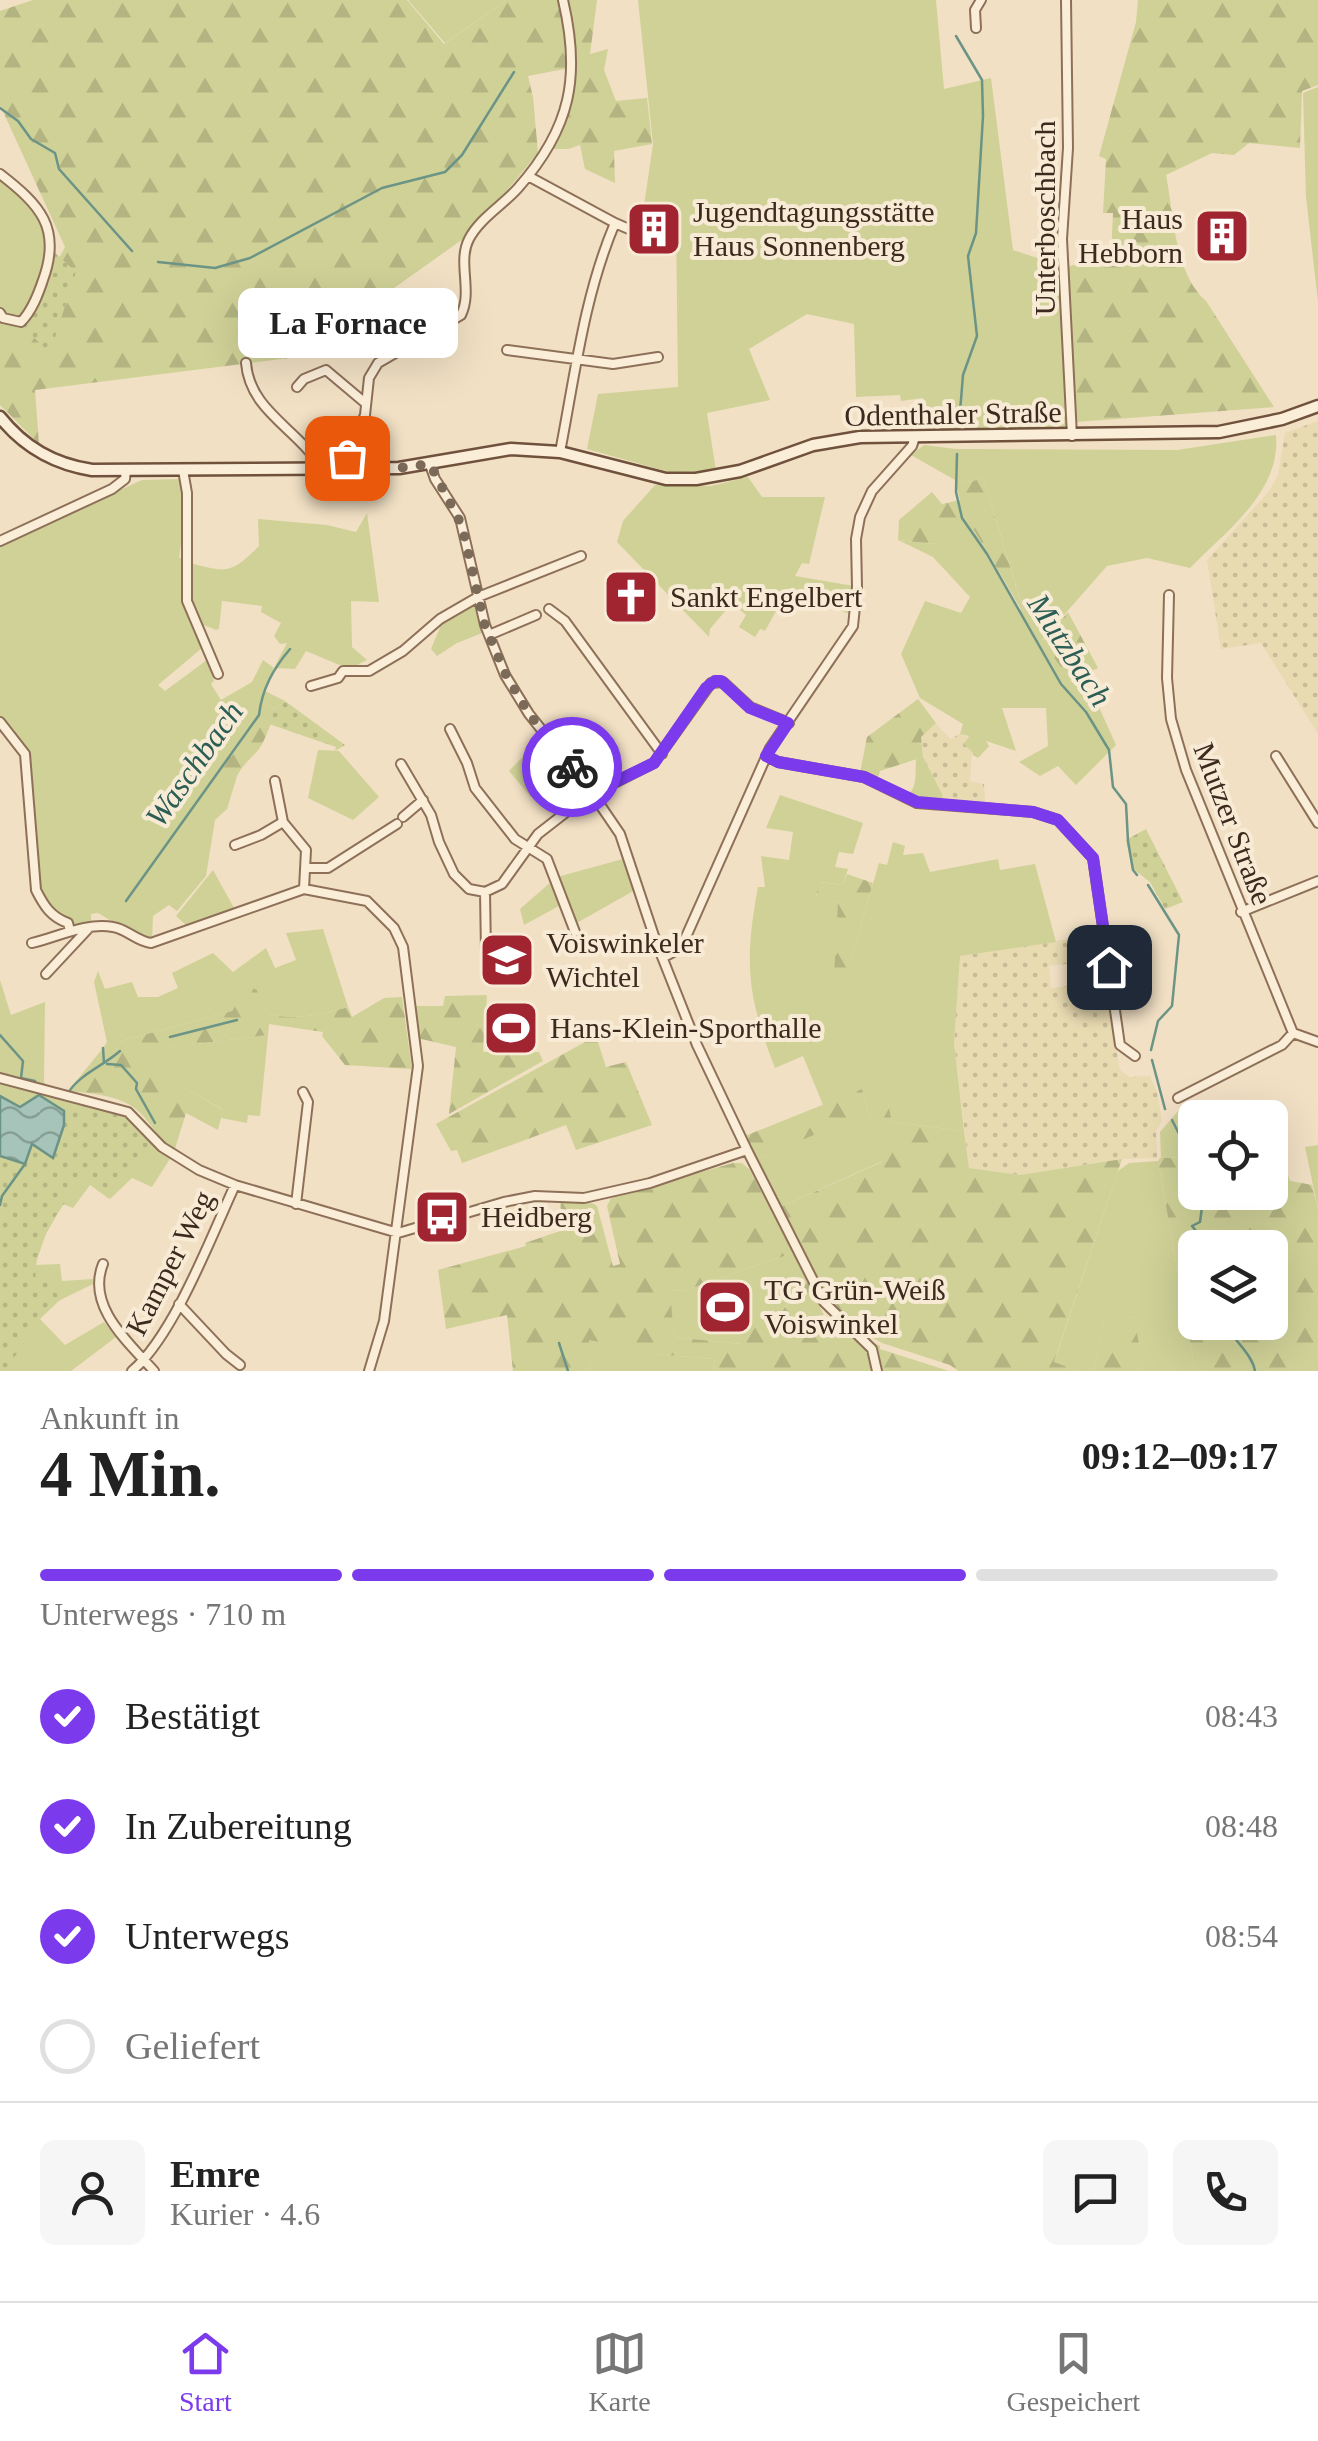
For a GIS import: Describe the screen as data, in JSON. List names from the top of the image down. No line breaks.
{"streets":{"main road":["Odenthaler Straße"],"street":["Unterboschbach","Mutzer Straße","Kamper Weg"]},"crossings":[["Unterboschbach","Odenthaler Straße"]],"water":["Mutzbach","Waschbach"],"places":{"building":["Jugendtagungsstätte Haus Sonnenberg","Haus Hebborn"],"other":["La Fornace"],"church":["Sankt Engelbert"],"school or university":["Voiswinkeler Wichtel"],"sports":["Hans-Klein-Sporthalle","TG Grün-Weiß Voiswinkel"],"bus stop":["Heidberg"]},"page":{"bubble":"La Fornace","heading":["4 Min.","Ankunft in","09:12–09:17"],"panel":["Emre","Kurier · 4.6"],"bar":"Unterwegs · 710 m","list":[["Bestätigt","08:43"],["In Zubereitung","08:48"],["Unterwegs","08:54"],"Geliefert"],"tabs":["Start","Karte","Gespeichert"]}}
